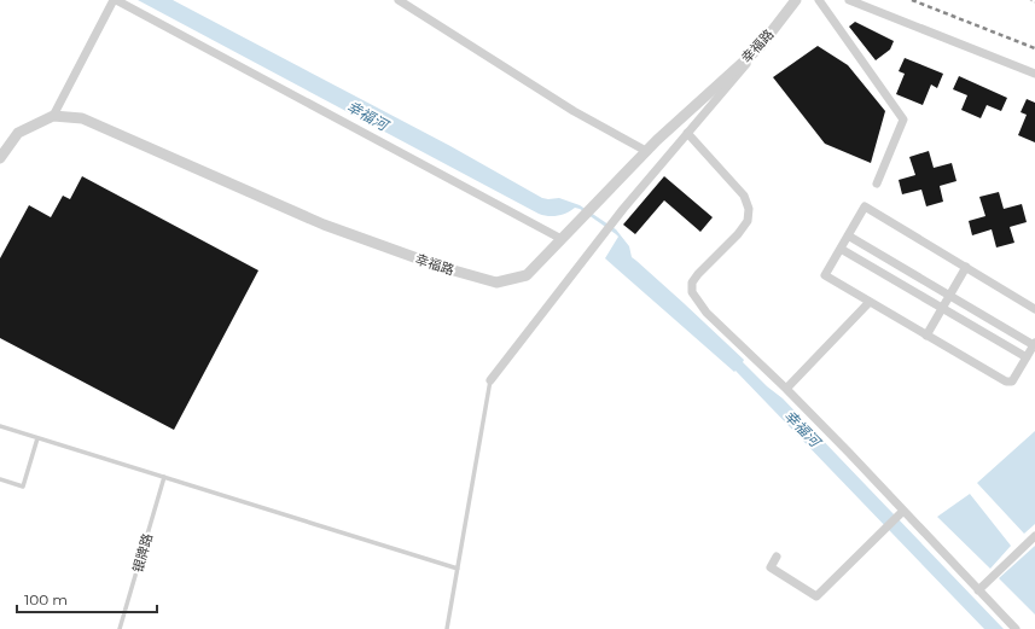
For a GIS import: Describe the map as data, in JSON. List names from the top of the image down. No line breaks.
{"streets":{"street":["幸福路"],"lane":["银牌路"]},"water":["幸福河"],"scale_bar":"100 m"}
